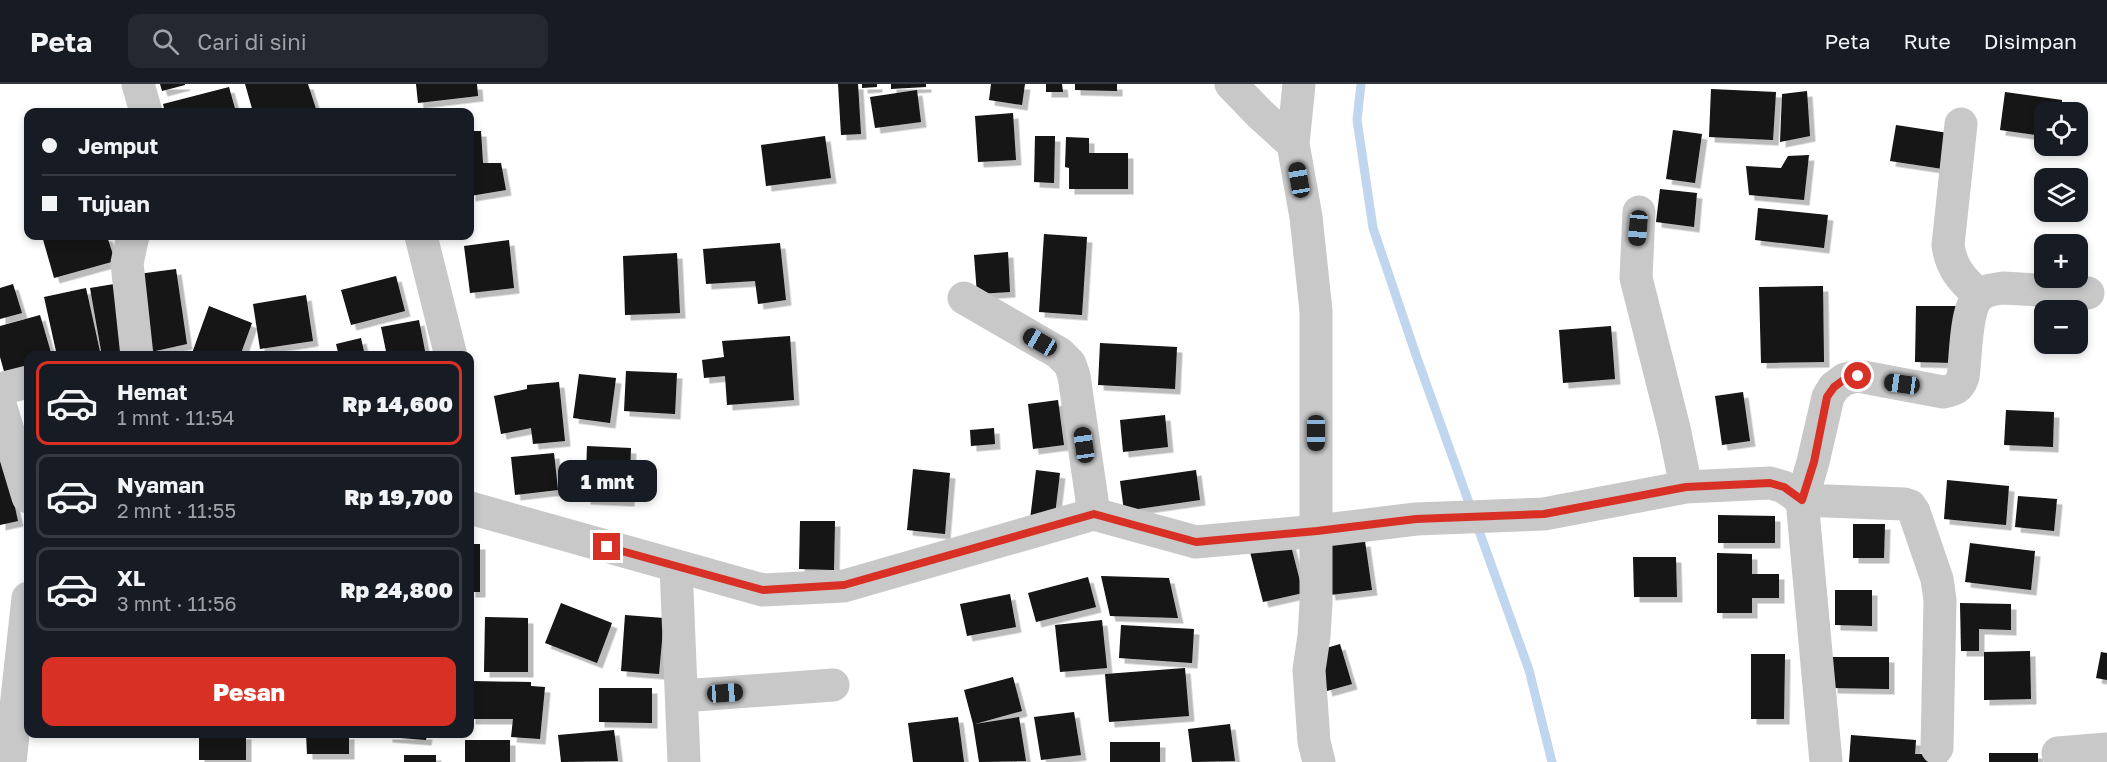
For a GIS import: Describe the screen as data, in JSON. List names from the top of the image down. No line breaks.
{"page":{"header":"Peta","search":"Cari di sini","nav":["Peta","Rute","Disimpan"],"map_buttons":["+","−"],"banner":["Jemput","Tujuan"],"list":[{"name":"Hemat","note":"1 mnt · 11:54","value":"Rp 14,600"},{"name":"Nyaman","note":"2 mnt · 11:55","value":"Rp 19,700"},{"name":"XL","note":"3 mnt · 11:56","value":"Rp 24,800"}],"bubble":"1 mnt","buttons":"Pesan"}}
